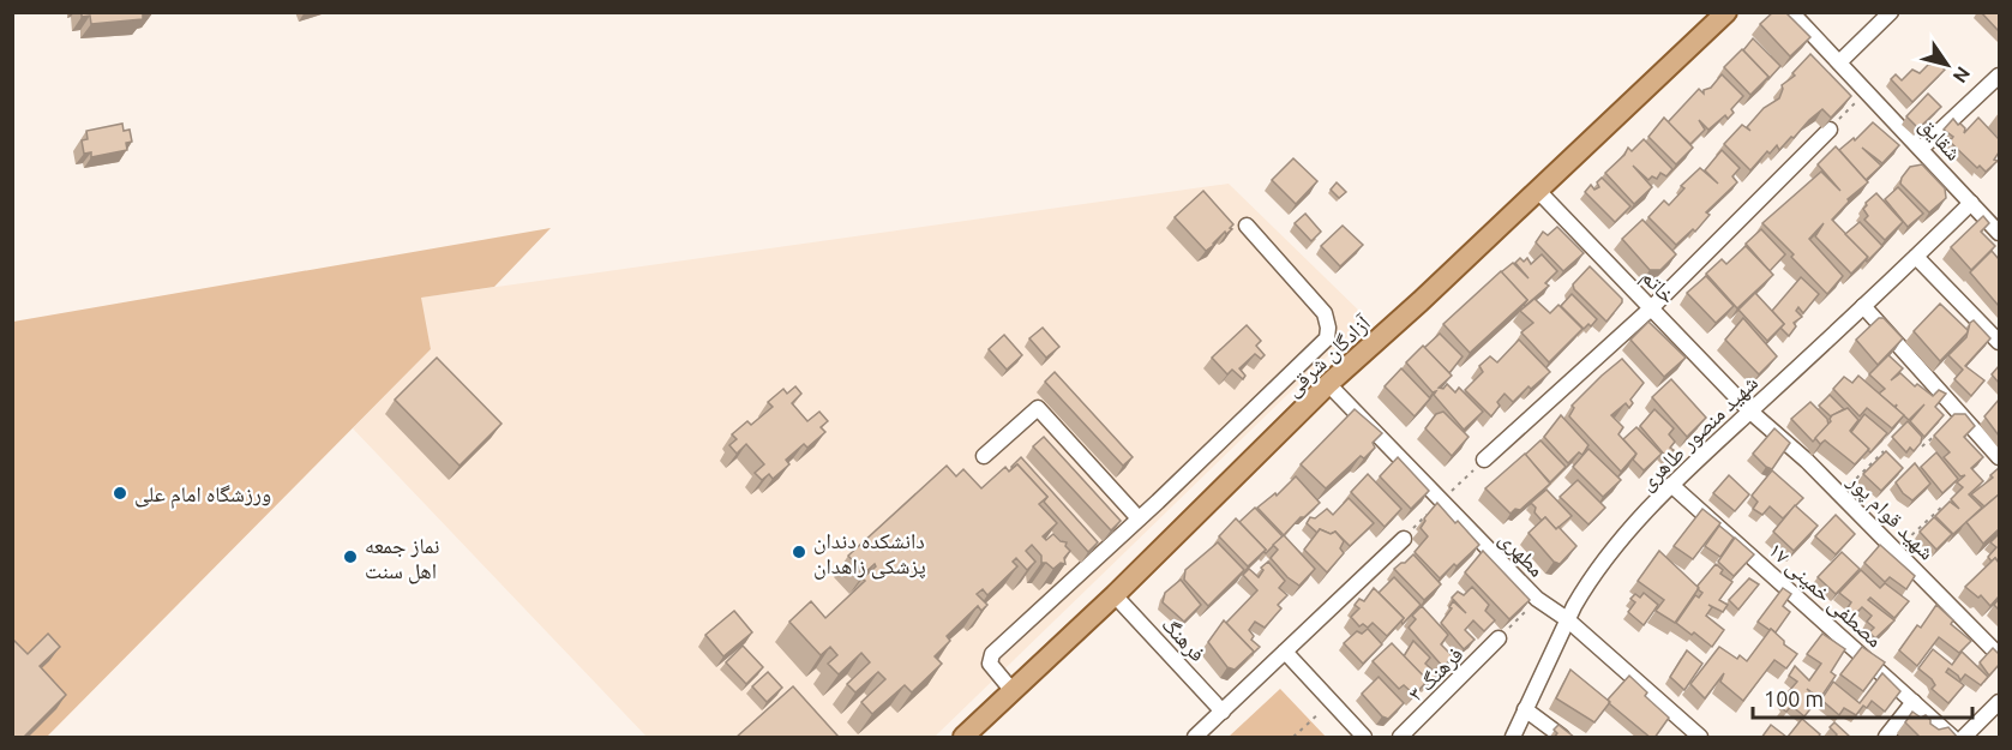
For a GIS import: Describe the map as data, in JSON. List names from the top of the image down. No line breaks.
{"streets":{"main road":["آزادگان شرقی"],"street":["شقایق","خاتم","شهید منصور طاهری","شهید قوام پور","مطهری","مصطفی خمینی ۱۷","فرهنگ","فرهنگ ۳"]},"crossings":[["شقایق","شهید منصور طاهری"],["خاتم","آزادگان شرقی"],["خاتم","شهید منصور طاهری"],["خاتم","شهید قوام پور"],["آزادگان شرقی","مطهری"],["آزادگان شرقی","فرهنگ"],["شهید منصور طاهری","شهید قوام پور"],["شهید منصور طاهری","مطهری"],["شهید منصور طاهری","مصطفی خمینی ۱۷"]],"places":["ورزشگاه امام علی","دانشکده دندان پزشکی زاهدان","نماز جمعه اهل سنت"],"scale_bar":"100 m","north":"bottom right"}
